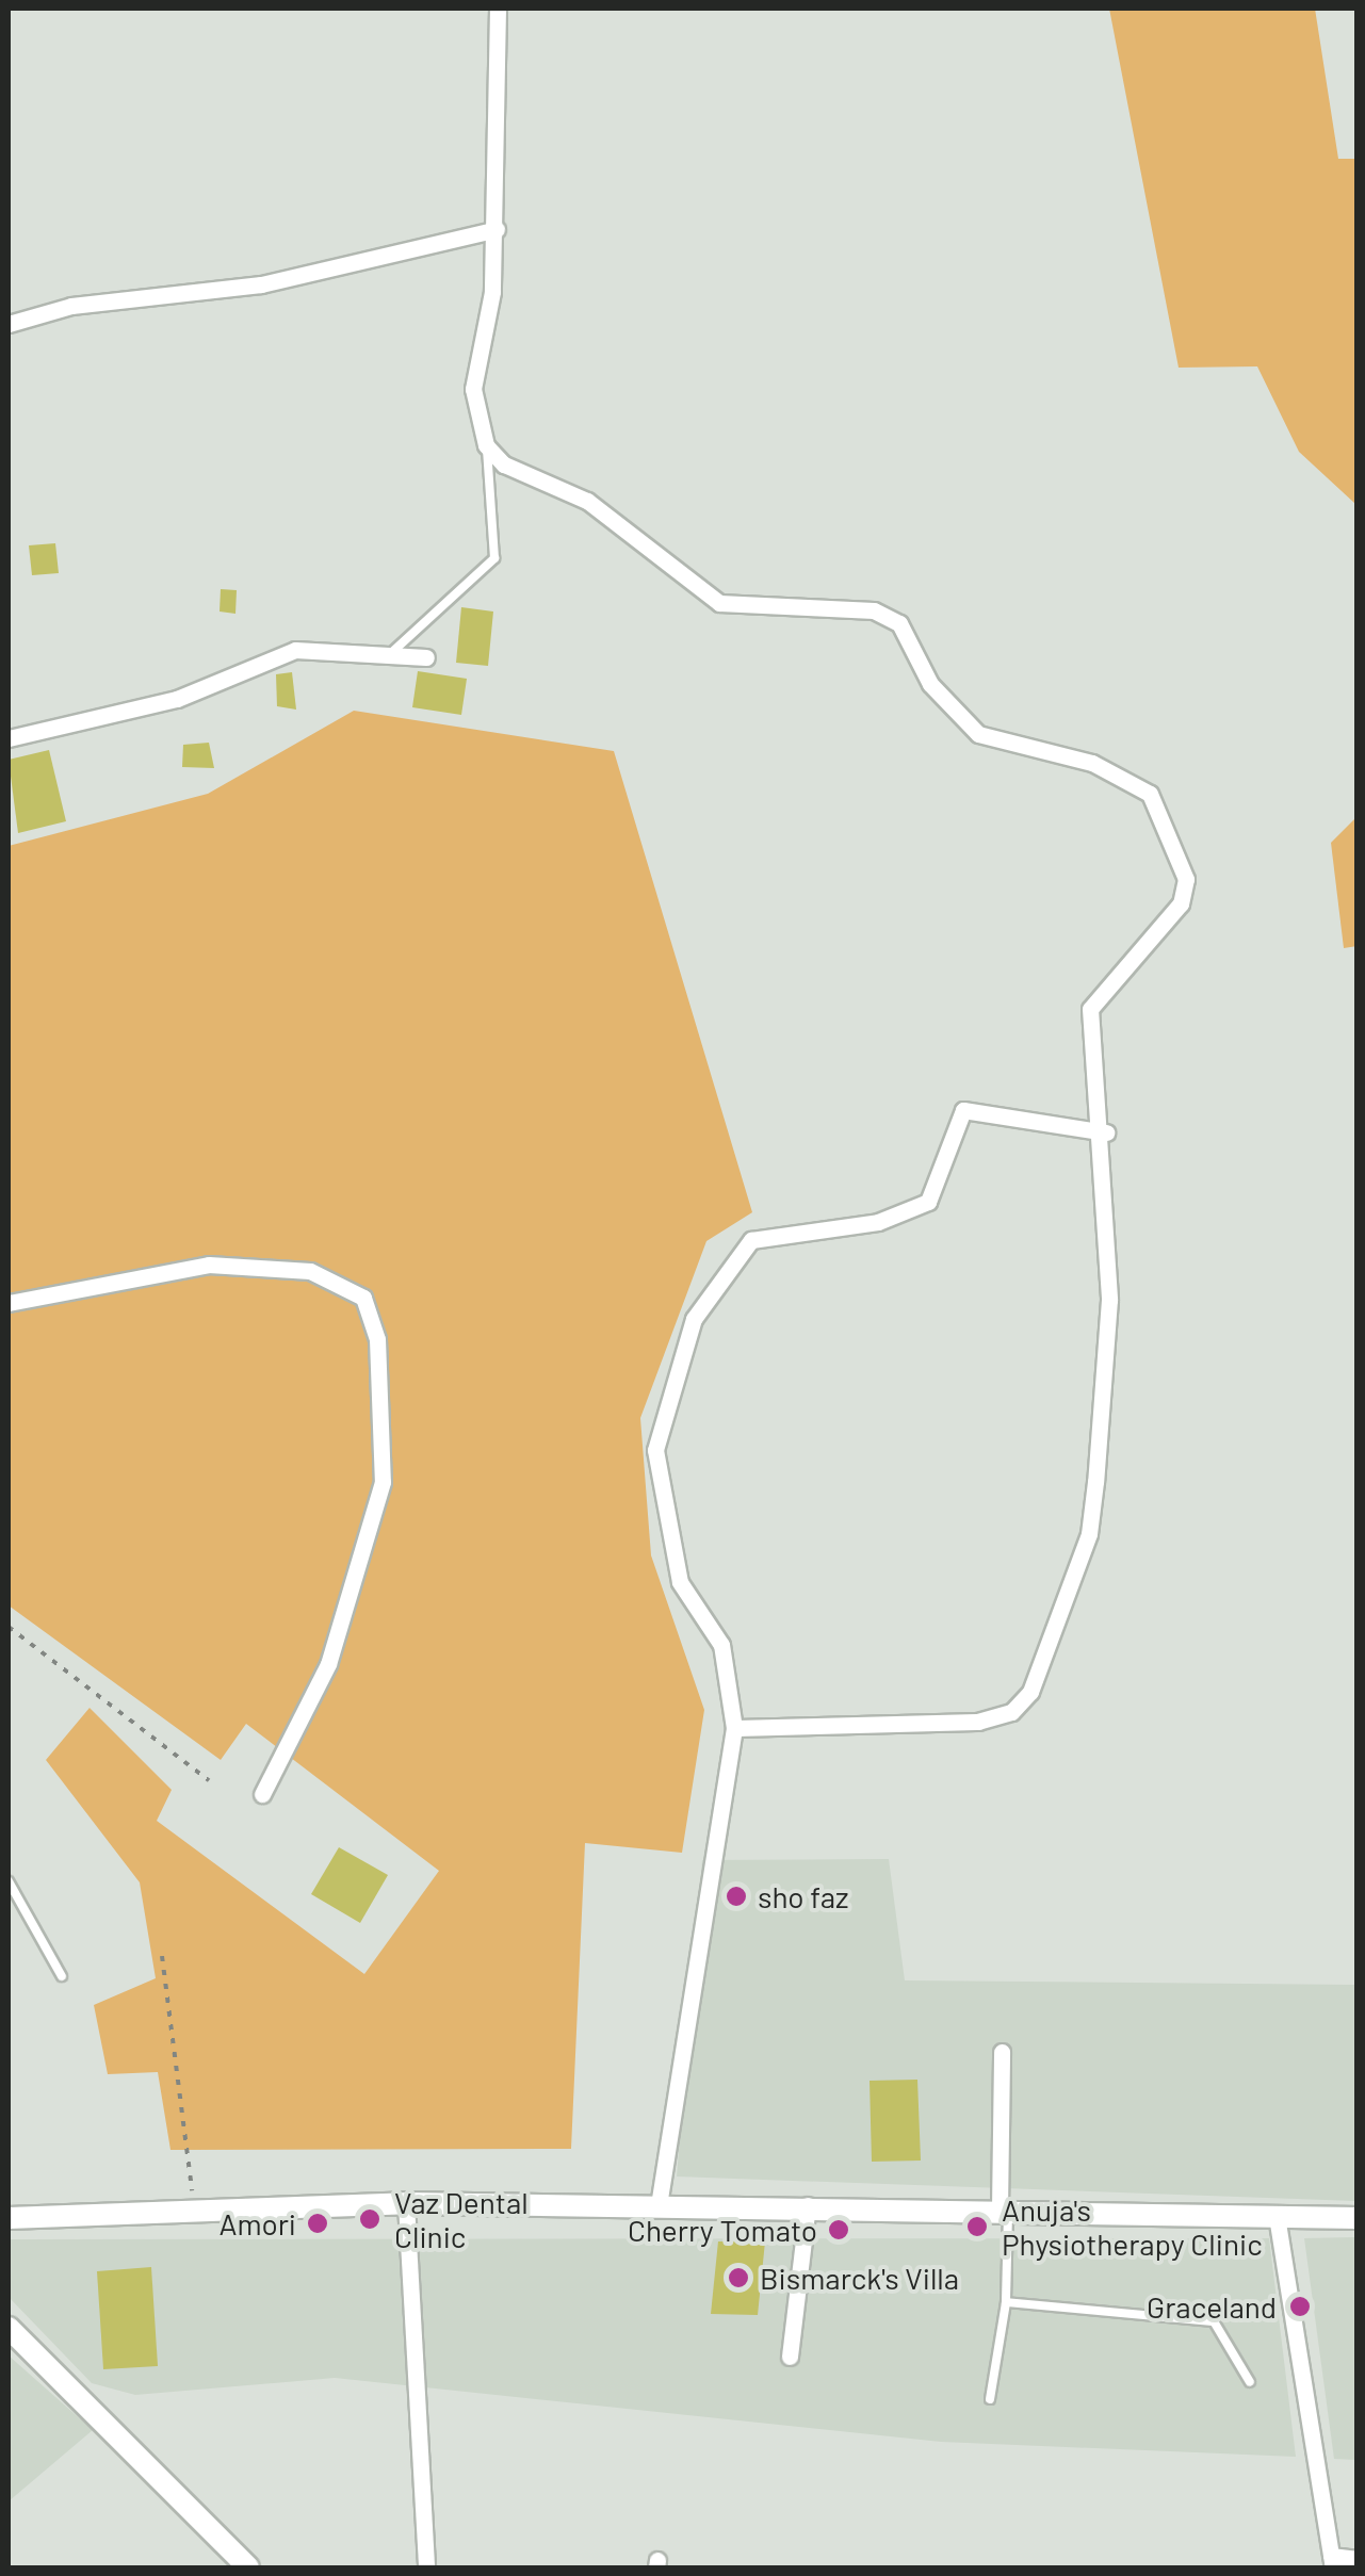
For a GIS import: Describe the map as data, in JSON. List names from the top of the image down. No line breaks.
{"places":["sho faz","Vaz Dental Clinic","Amori","Anuja's Physiotherapy Clinic","Cherry Tomato","Bismarck's Villa","Graceland"]}
